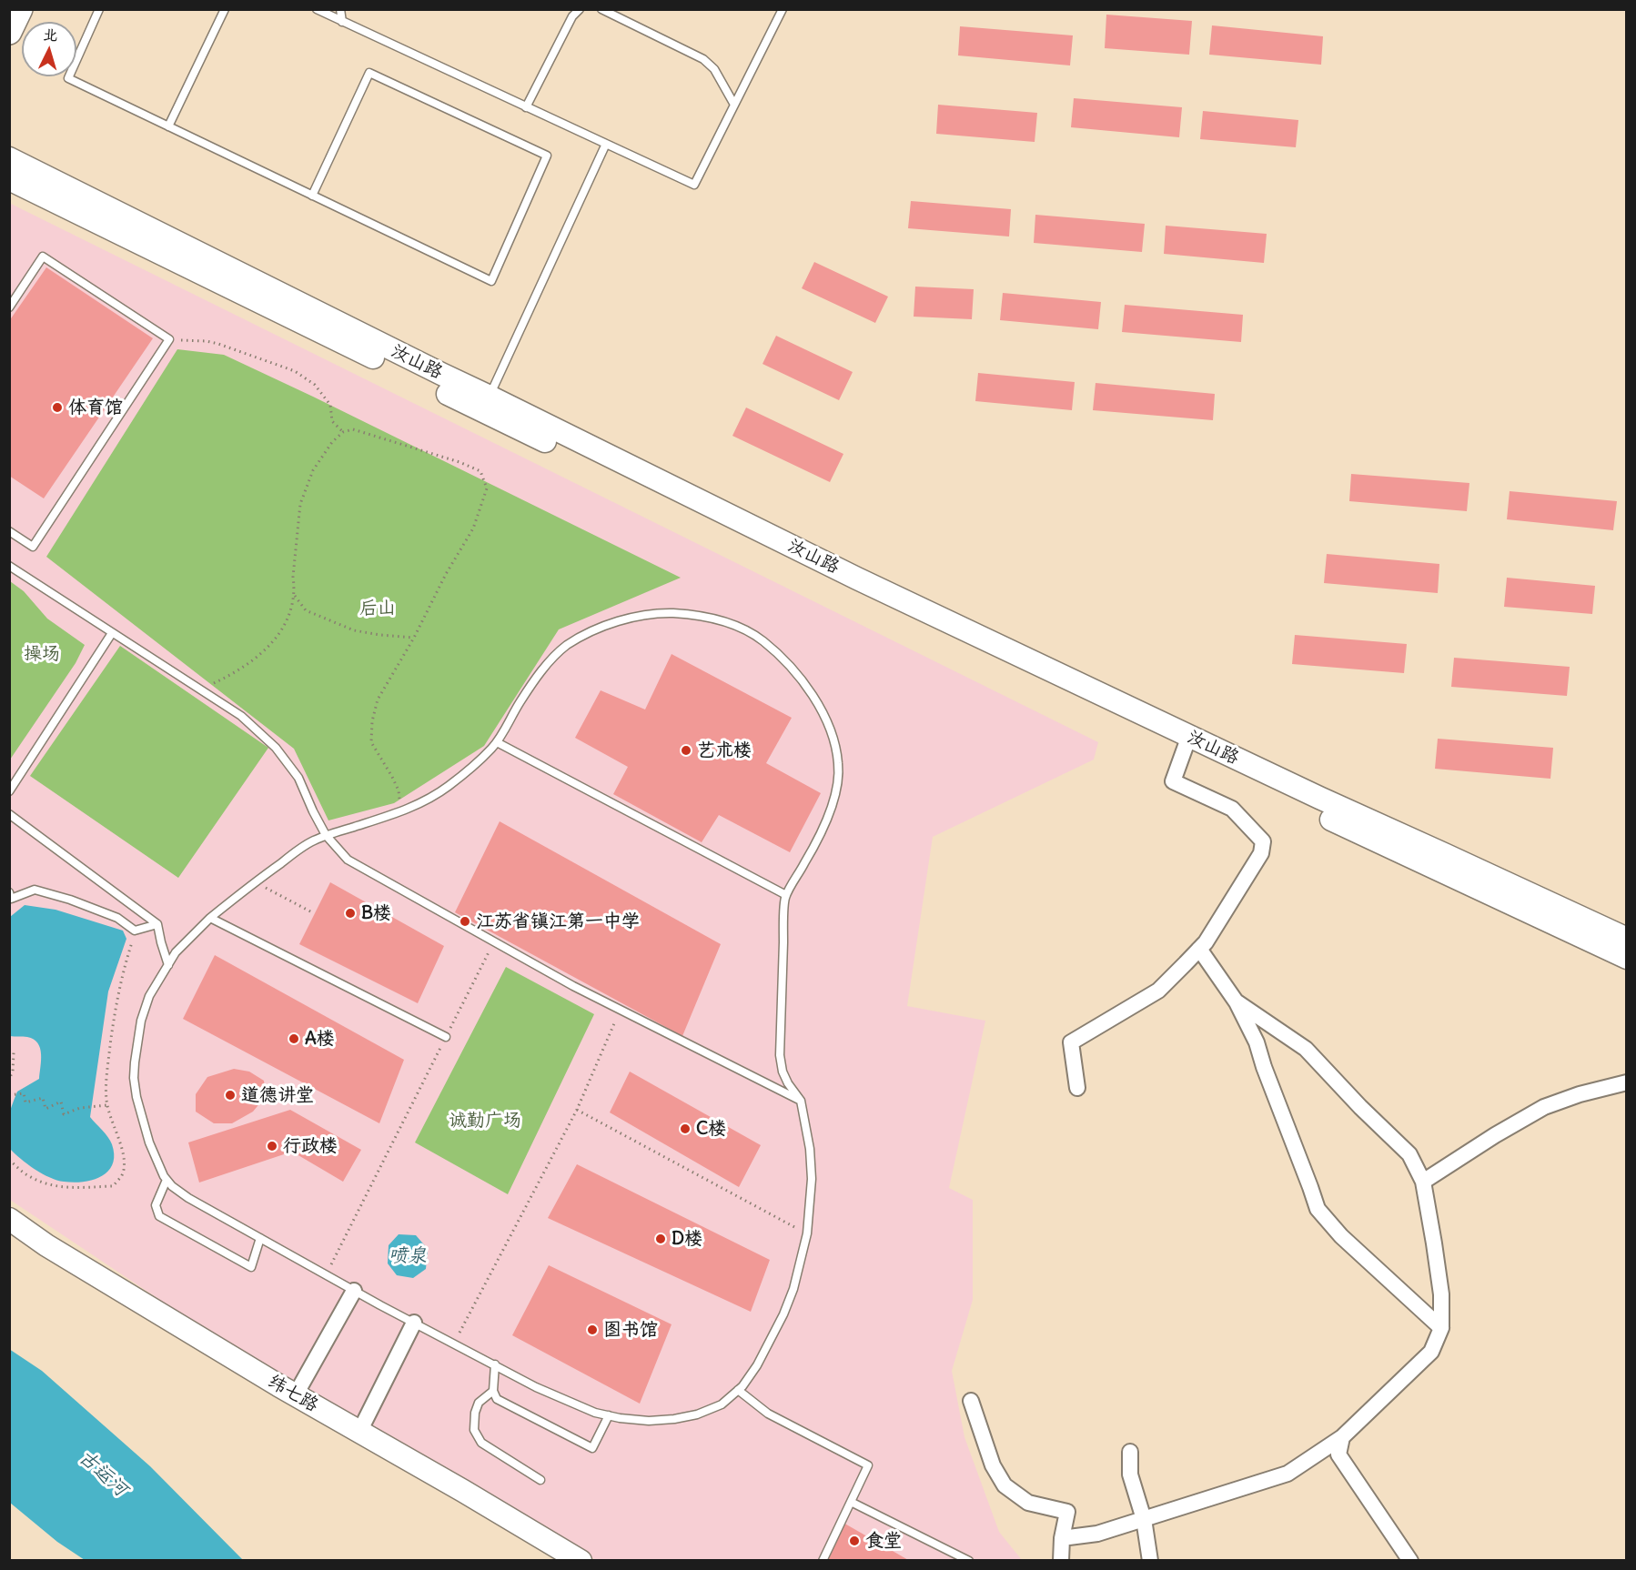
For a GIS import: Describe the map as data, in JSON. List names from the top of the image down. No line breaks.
{"streets":{"street":["汝山路","纬七路"]},"water":["喷泉","古运河"],"parks":["后山","操场","诚勤广场"],"places":["体育馆","艺术楼","B楼","江苏省镇江第一中学","A楼","道德讲堂","C楼","行政楼","D楼","图书馆","食堂"],"north":"top"}
